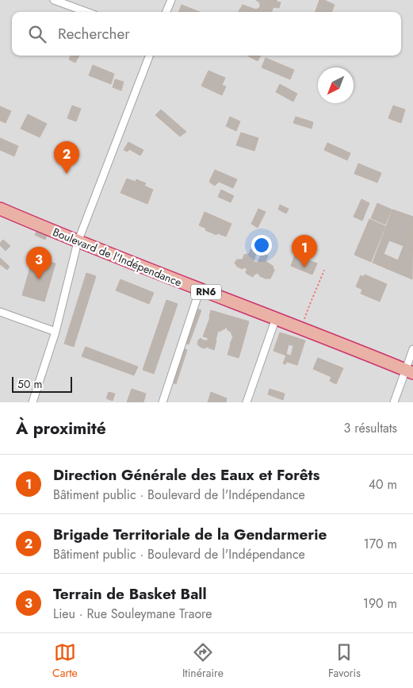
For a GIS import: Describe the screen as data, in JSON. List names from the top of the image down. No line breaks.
{"streets":{"highway":["Boulevard de l'Indépendance","RN6"]},"scale_bar":"50 m","north":"bottom left","page":{"search":"Rechercher","pins":["2","1","3"],"scale":"50 m","heading":["À proximité","3 résultats"],"list":[{"mark":"1","name":"Direction Générale des Eaux et Forêts","note":"Bâtiment public · Boulevard de l'Indépendance","value":"40 m"},{"mark":"2","name":"Brigade Territoriale de la Gendarmerie","note":"Bâtiment public · Boulevard de l'Indépendance","value":"170 m"},{"mark":"3","name":"Terrain de Basket Ball","note":"Lieu · Rue Souleymane Traore","value":"190 m"}],"nav":["Carte","Itinéraire","Favoris"]}}
